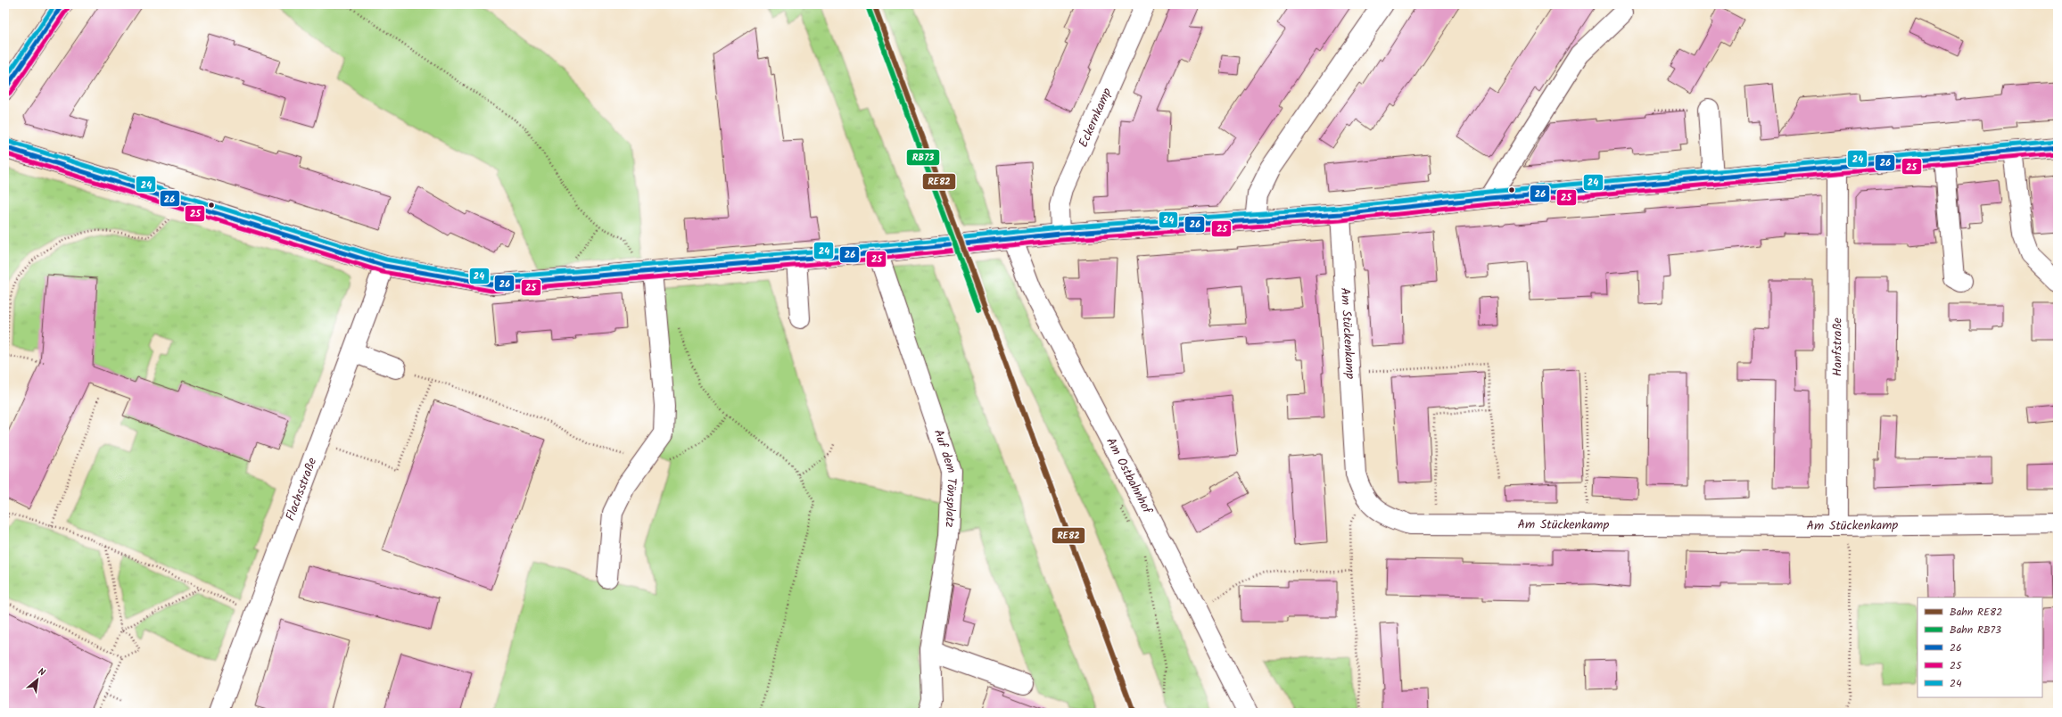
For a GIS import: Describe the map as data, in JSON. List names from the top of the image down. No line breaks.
{"streets":{"street":["Eckernkamp","Am Stückenkamp","Hanfstraße","Am Ostbahnhof","Auf dem Tönsplatz","Flachsstraße"]},"crossings":[["Am Stückenkamp","Hanfstraße"]],"lines":["rail line RE82","transit line 26","transit line 24","rail line RB73","transit line 25"],"legend":["Bahn RE82","Bahn RB73","26","25","24"],"north":"top right"}
